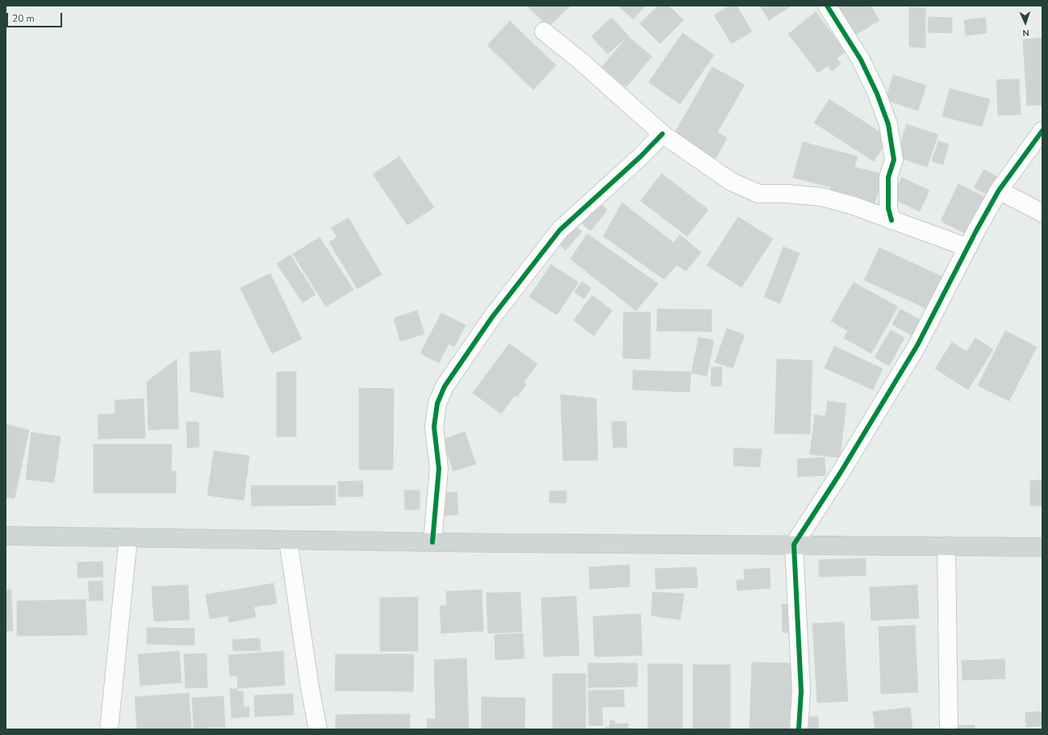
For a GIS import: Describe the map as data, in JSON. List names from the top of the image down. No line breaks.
{"scale_bar":"20 m","north":"bottom"}
